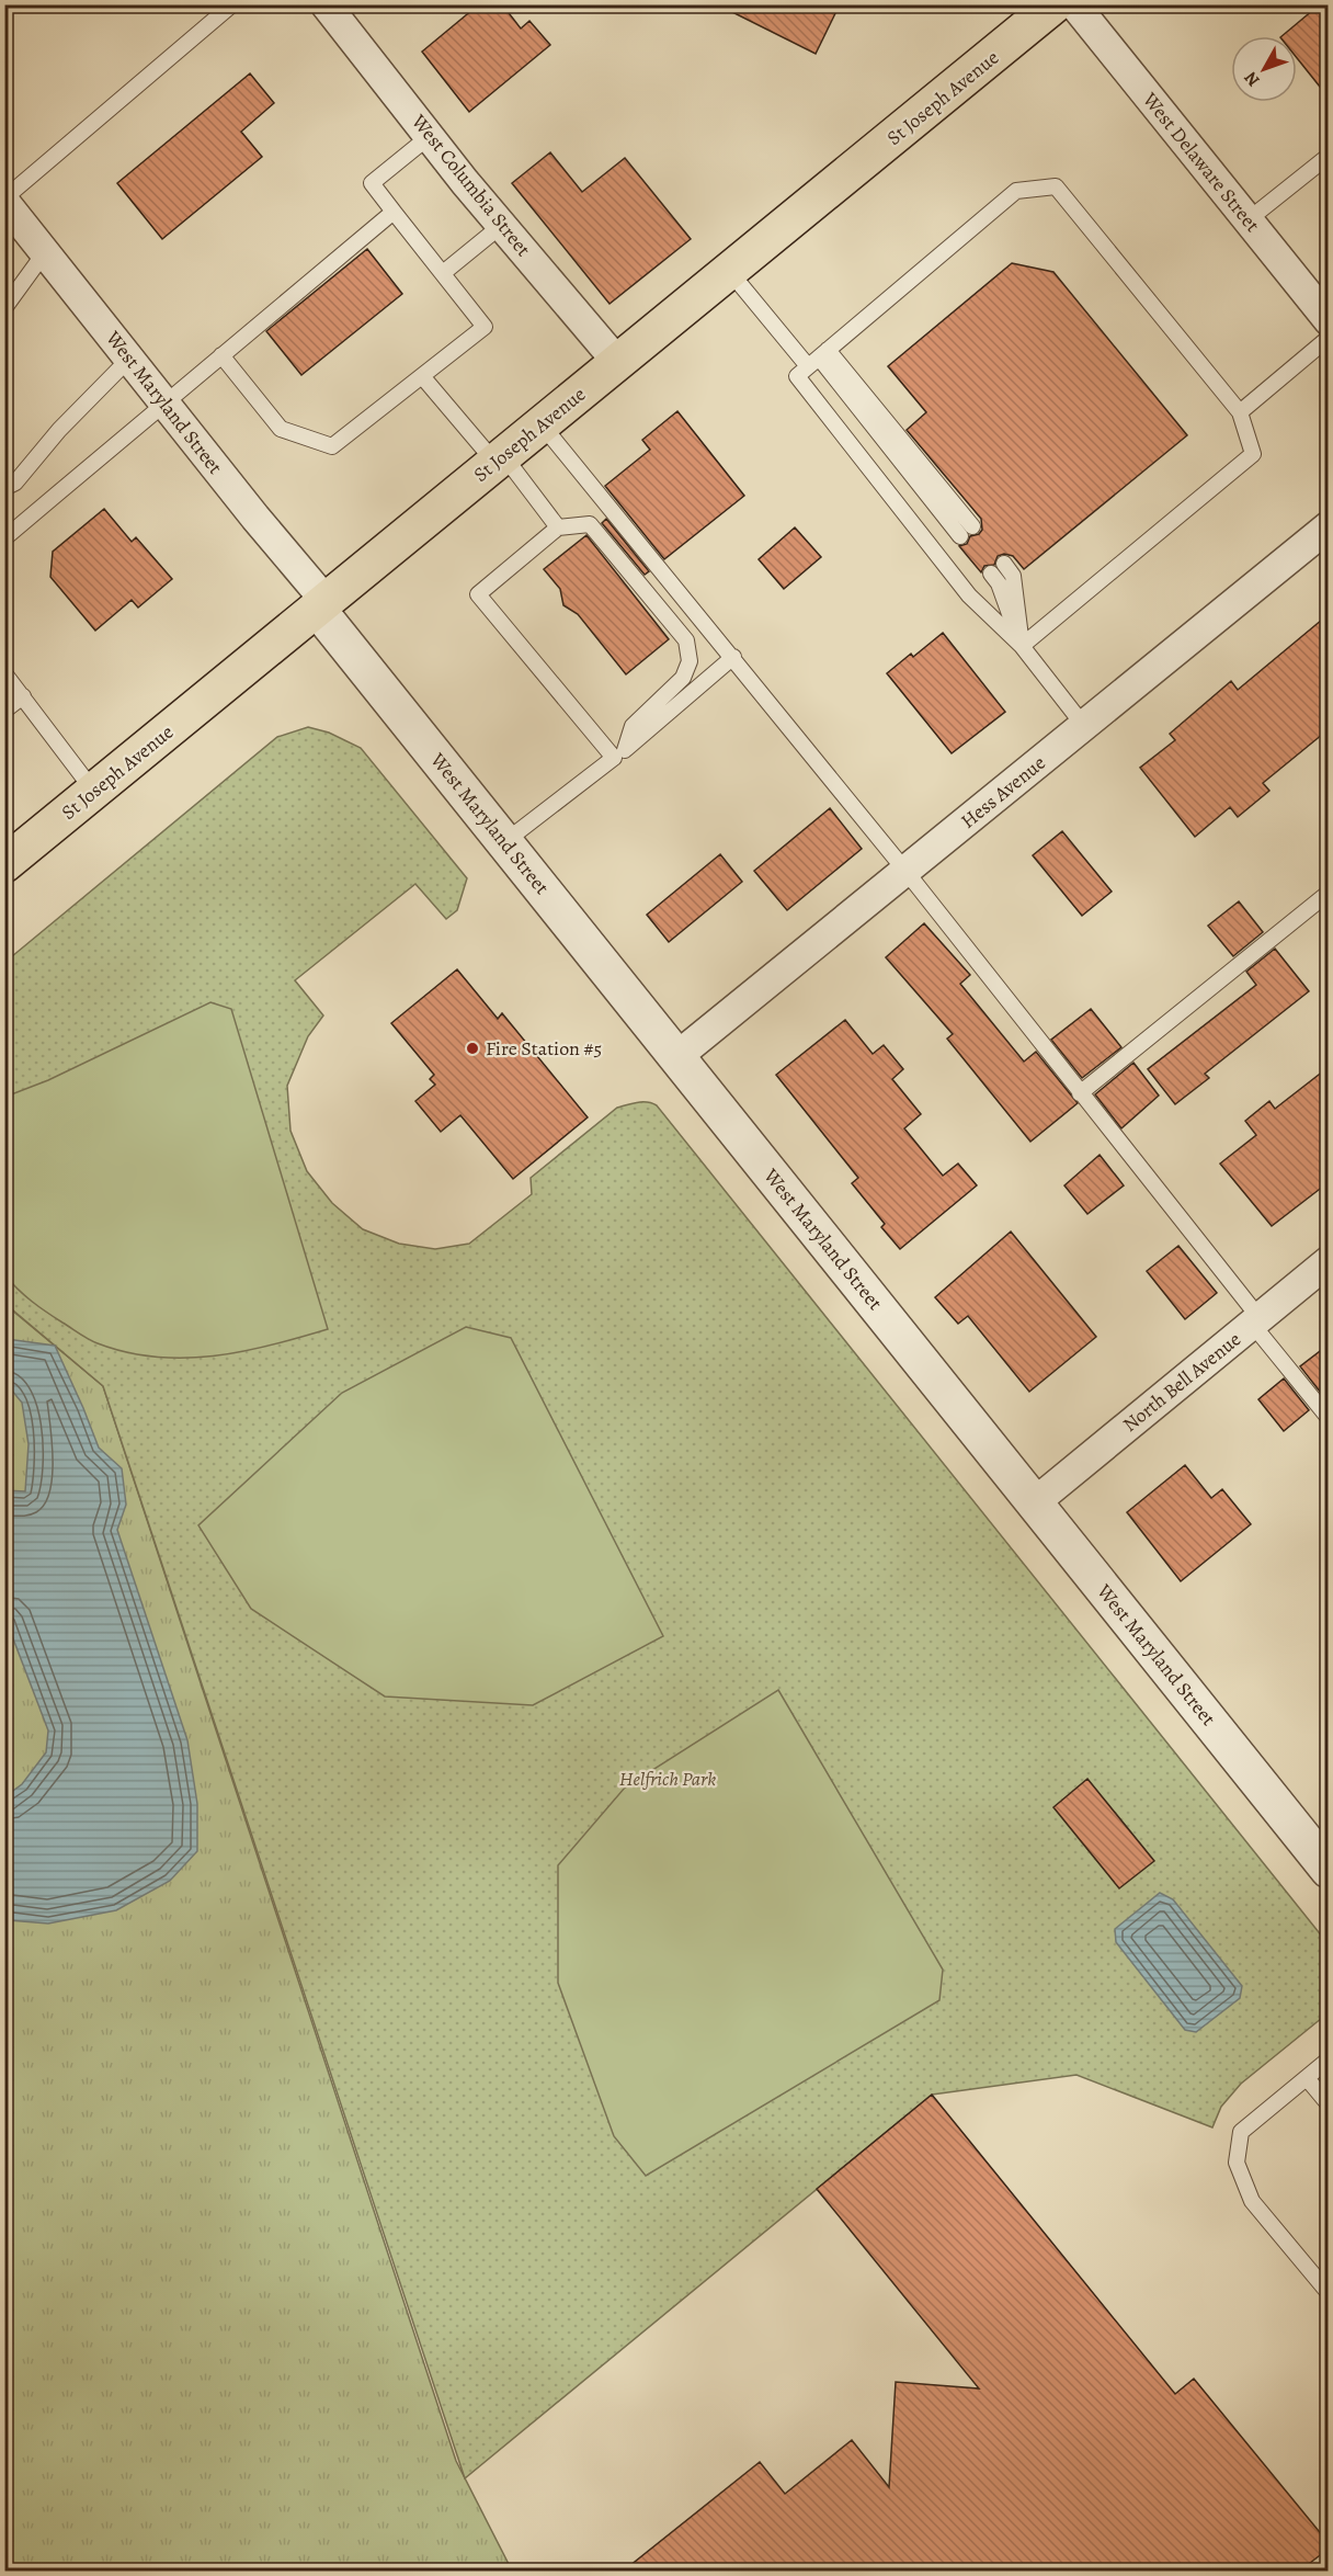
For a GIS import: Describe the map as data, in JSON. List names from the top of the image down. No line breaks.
{"streets":{"main road":["St Joseph Avenue"],"street":["West Delaware Street","West Columbia Street","West Maryland Street","Hess Avenue","North Bell Avenue"]},"crossings":[["St Joseph Avenue","West Columbia Street"],["St Joseph Avenue","West Maryland Street"],["West Maryland Street","Hess Avenue"],["West Maryland Street","North Bell Avenue"]],"parks":["Helfrich Park"],"places":["Fire Station #5"],"north":"bottom left"}
